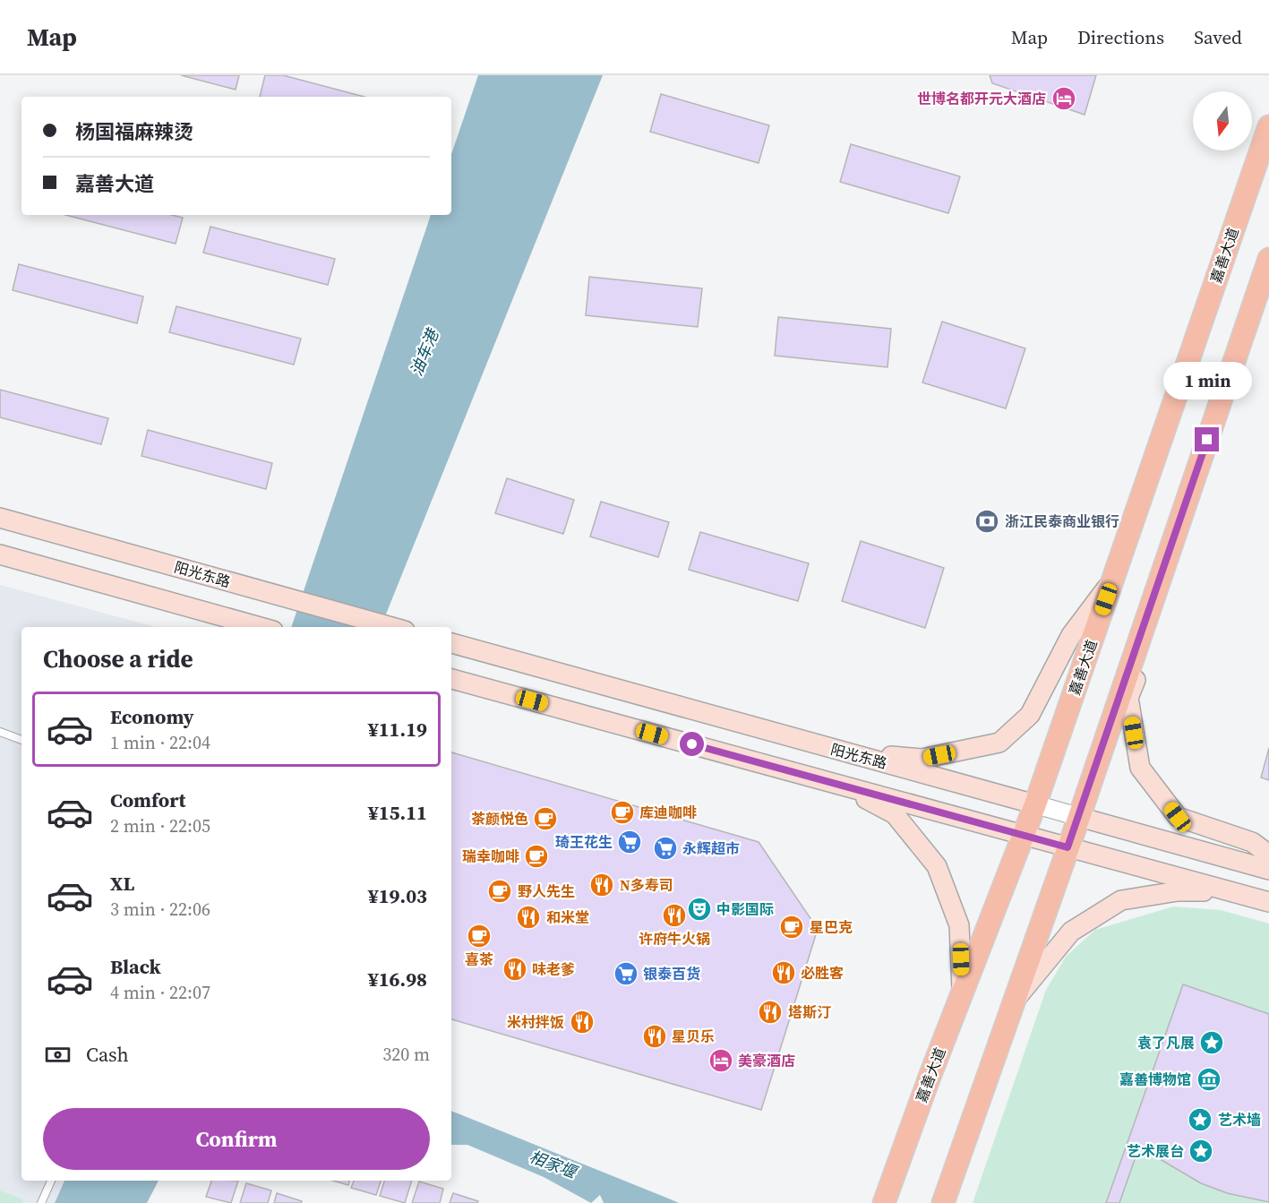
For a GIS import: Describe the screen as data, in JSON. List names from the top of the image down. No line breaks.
{"streets":{"main road":["嘉善大道","阳光东路"]},"crossings":[["嘉善大道","阳光东路"]],"water":["油车港","相家堰"],"places":{"hotel":["世博名都开元大酒店","美豪酒店"],"bank":["浙江民泰商业银行"],"cafe":["库迪咖啡","茶颜悦色","瑞幸咖啡","野人先生","星巴克","喜茶"],"supermarket":["琦王花生","永辉超市","银泰百货"],"restaurant":["N多寿司","许府牛火锅","和米堂","味老爹","必胜客","塔斯汀","米村拌饭","星贝乐"],"theatre":["中影国际"],"place":["袁了凡展","艺术墙","艺术展台"],"museum":["嘉善博物馆"]},"north":"bottom","page":{"header":"Map","nav":["Map","Directions","Saved"],"banner":["杨国福麻辣烫","嘉善大道"],"bubble":"1 min","heading":"Choose a ride","list":[{"name":"Economy","note":"1 min · 22:04","value":"¥11.19"},{"name":"Comfort","note":"2 min · 22:05","value":"¥15.11"},{"name":"XL","note":"3 min · 22:06","value":"¥19.03"},{"name":"Black","note":"4 min · 22:07","value":"¥16.98"}],"pay":["Cash","320 m"],"buttons":"Confirm"}}
